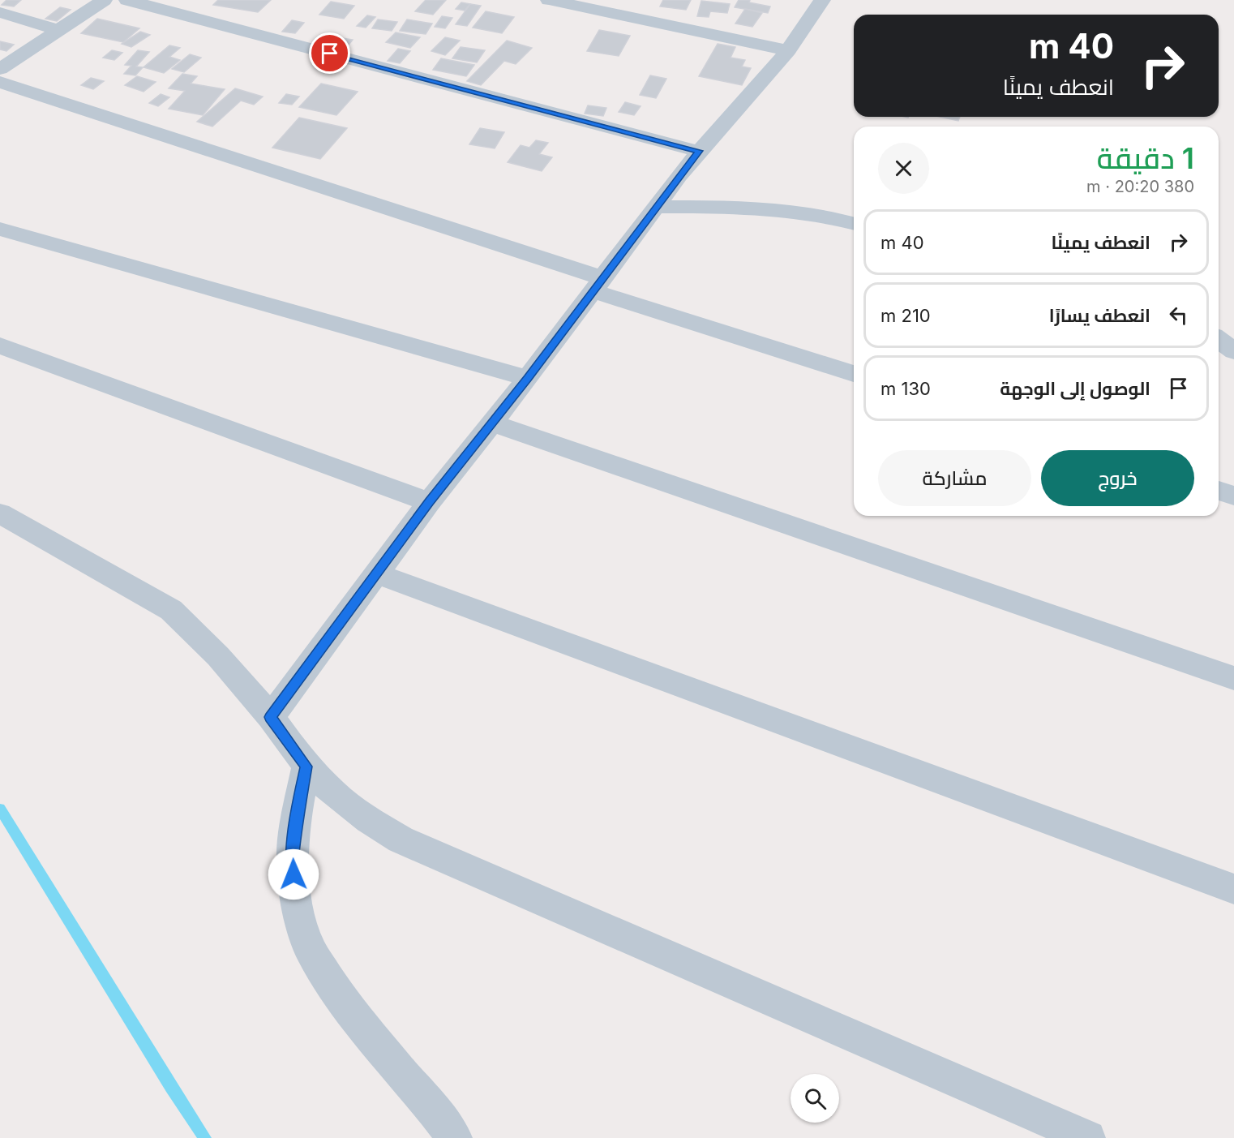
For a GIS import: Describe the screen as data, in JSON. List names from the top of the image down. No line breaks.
{"page":{"turn":["40 m","انعطف يمينًا"],"heading":["1 دقيقة","380 m · 20:20"],"list":[{"name":"انعطف يمينًا","value":"40 m"},{"name":"انعطف يسارًا","value":"210 m"},{"name":"الوصول إلى الوجهة","value":"130 m"}],"buttons":["خروج","مشاركة"]}}
